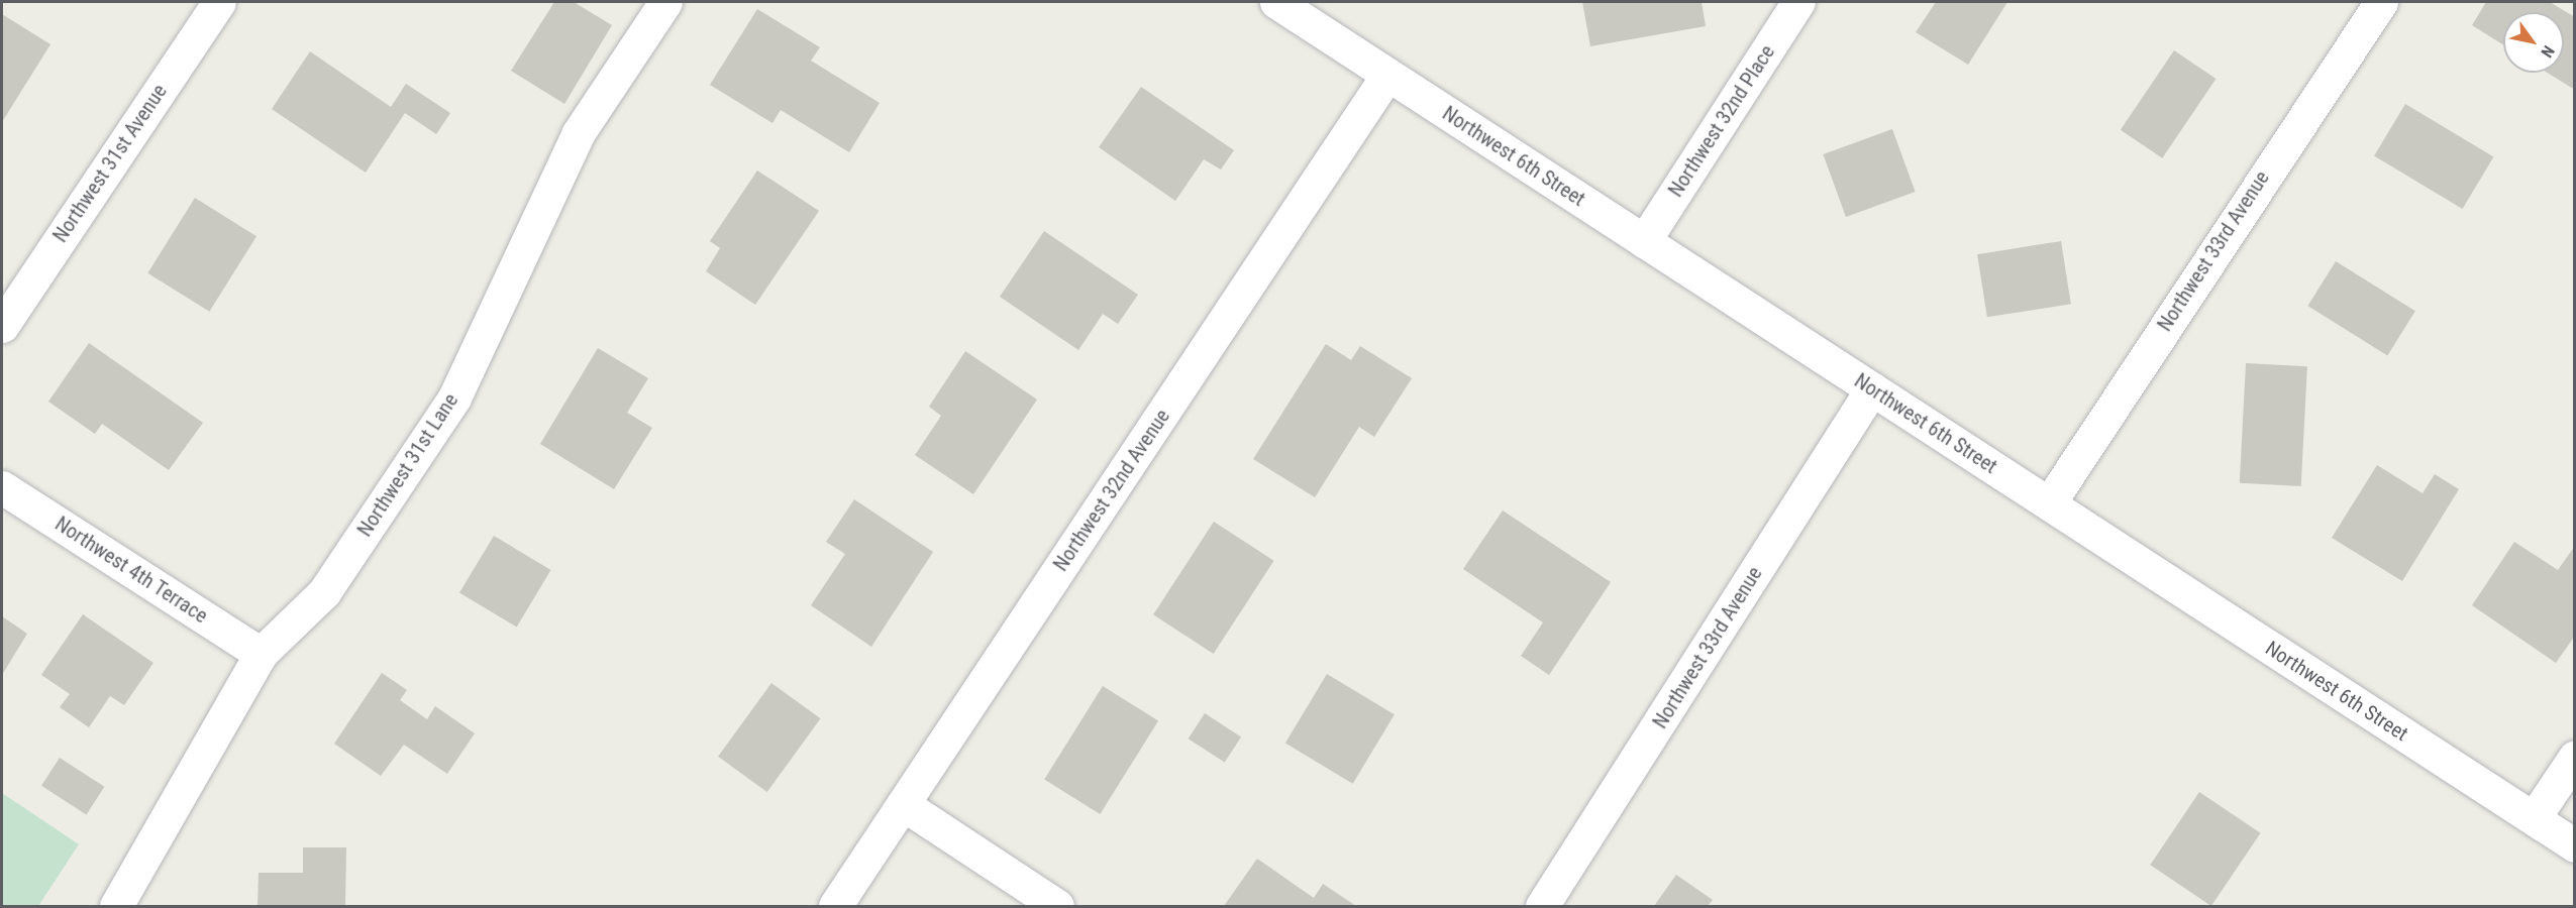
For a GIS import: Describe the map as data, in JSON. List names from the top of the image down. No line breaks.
{"streets":{"street":["Northwest 32nd Place","Northwest 6th Street","Northwest 31st Avenue","Northwest 33rd Avenue","Northwest 31st Lane","Northwest 32nd Avenue","Northwest 4th Terrace"]},"crossings":[["Northwest 32nd Place","Northwest 6th Street"],["Northwest 6th Street","Northwest 33rd Avenue"],["Northwest 6th Street","Northwest 32nd Avenue"],["Northwest 31st Lane","Northwest 4th Terrace"]],"north":"bottom right"}
